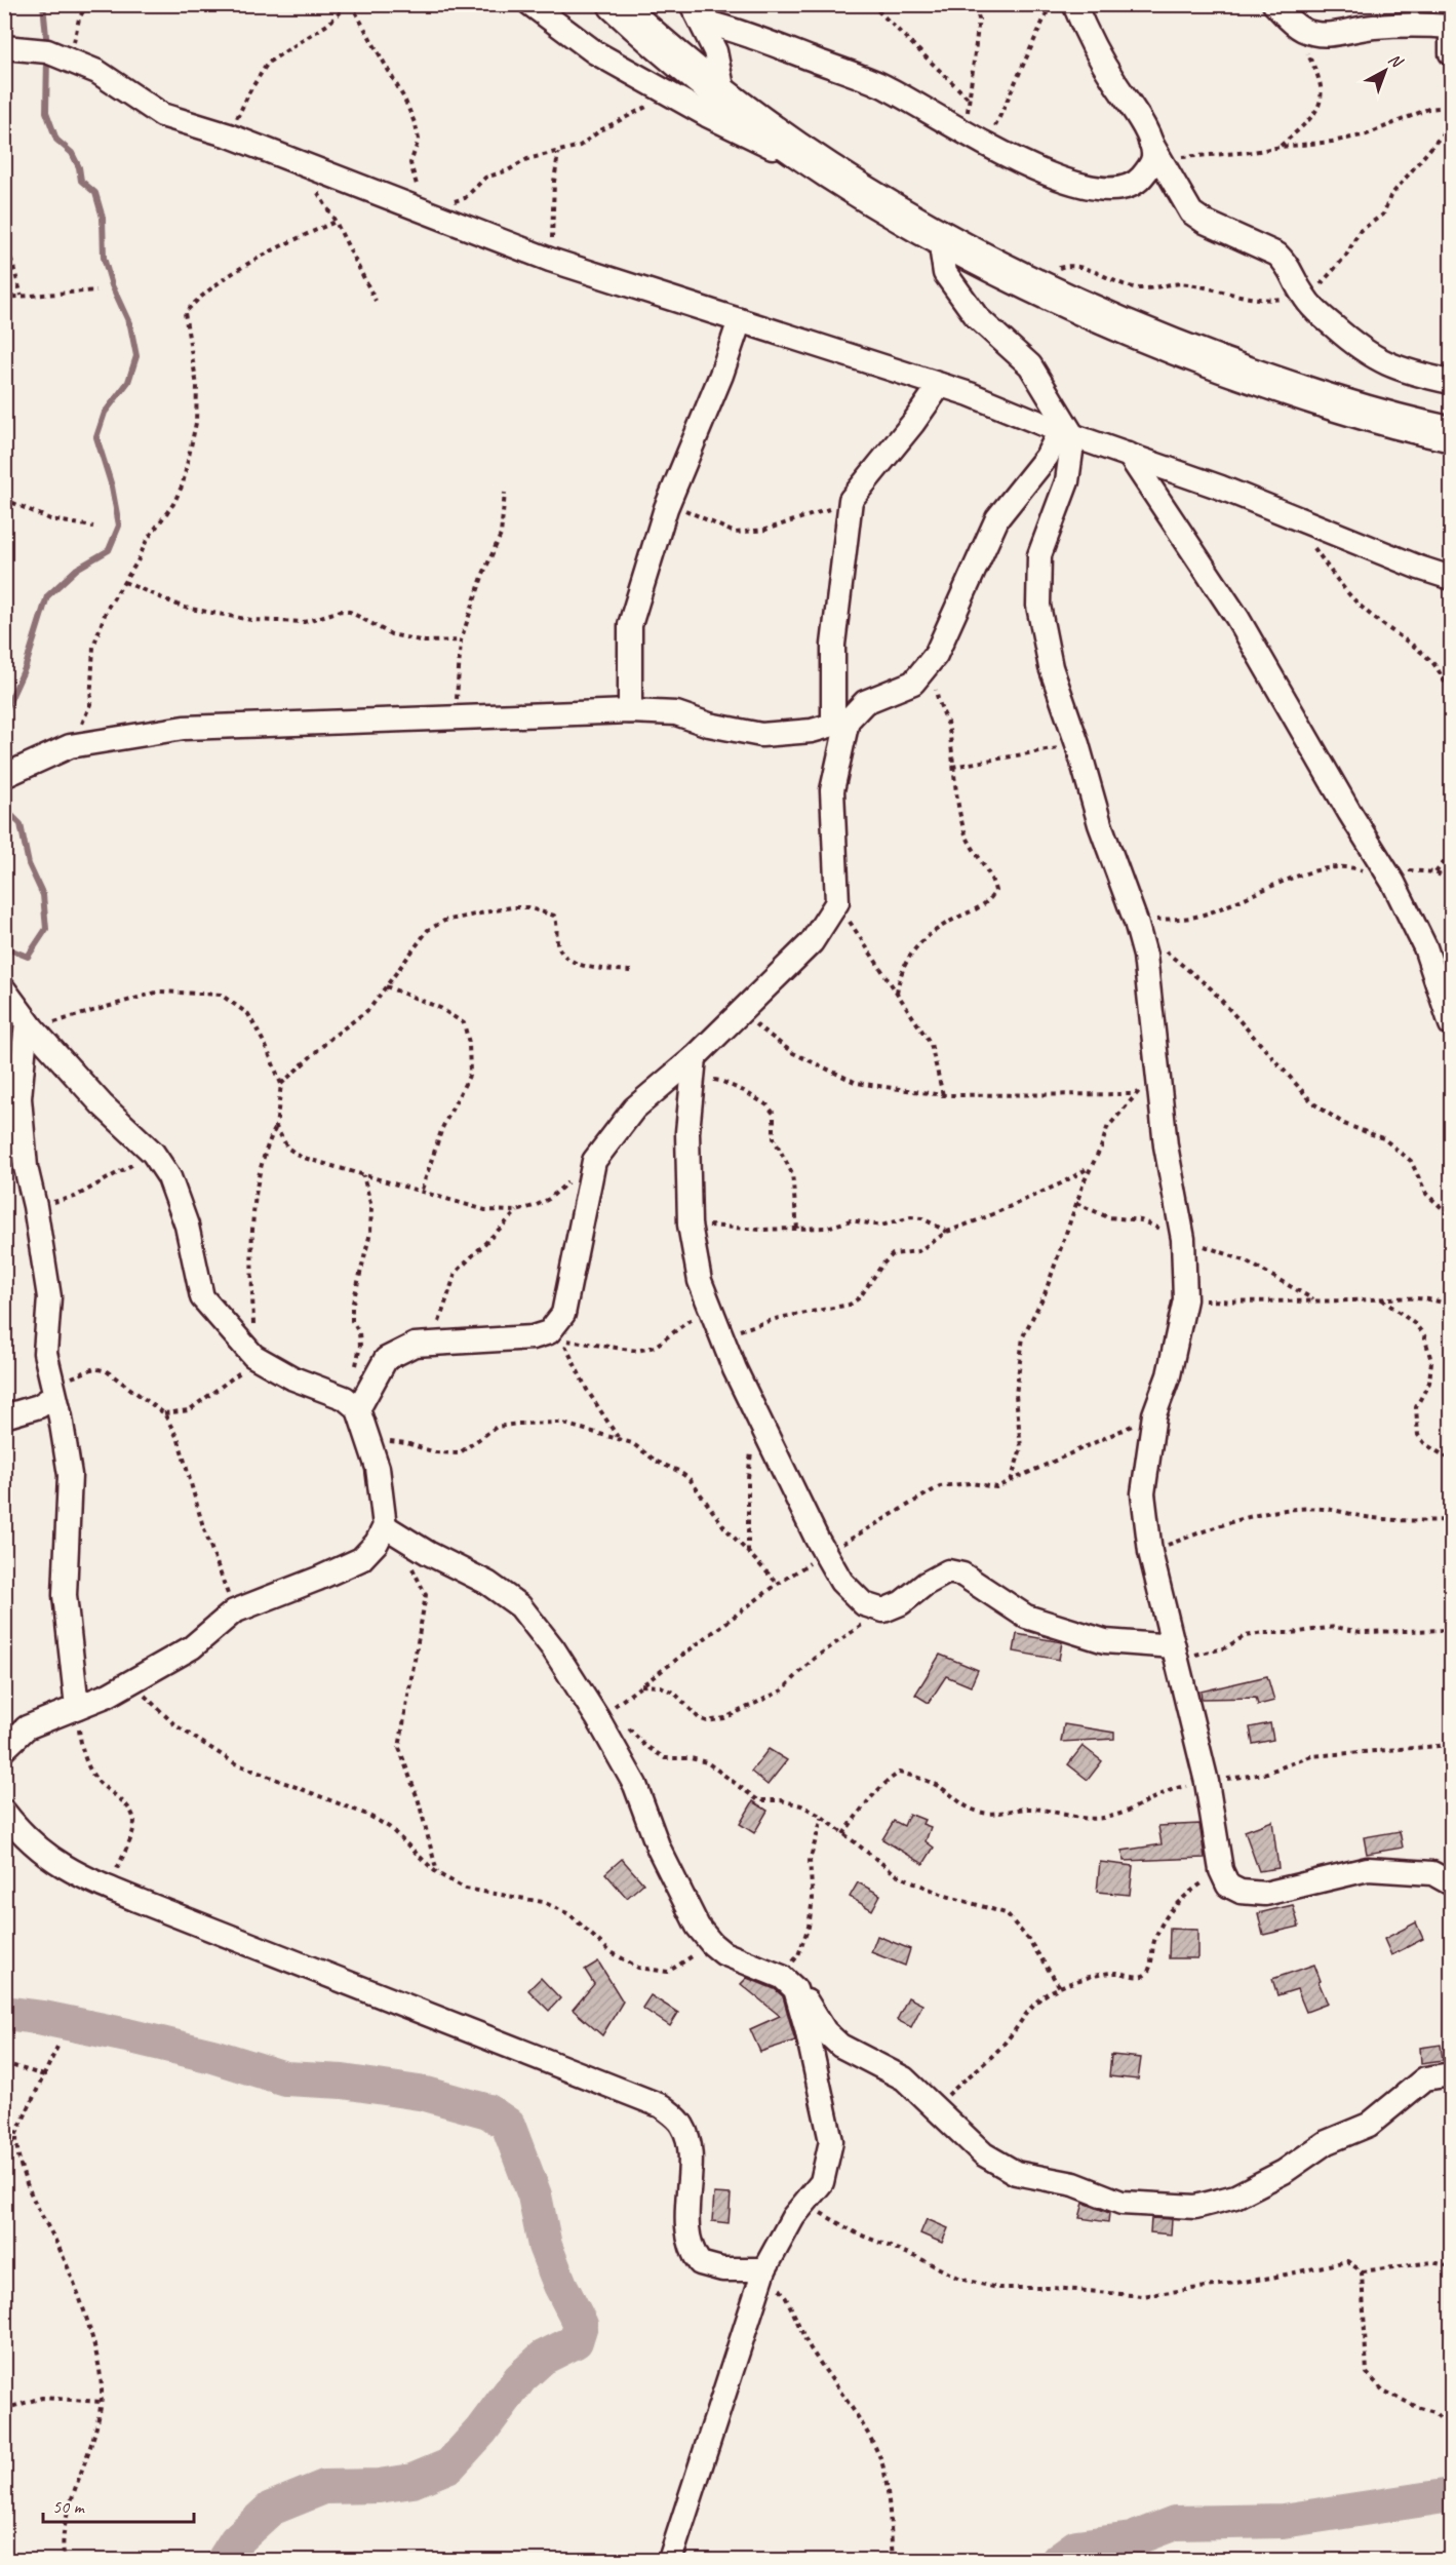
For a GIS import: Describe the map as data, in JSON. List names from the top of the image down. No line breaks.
{"scale_bar":"50 m","north":"top right"}
